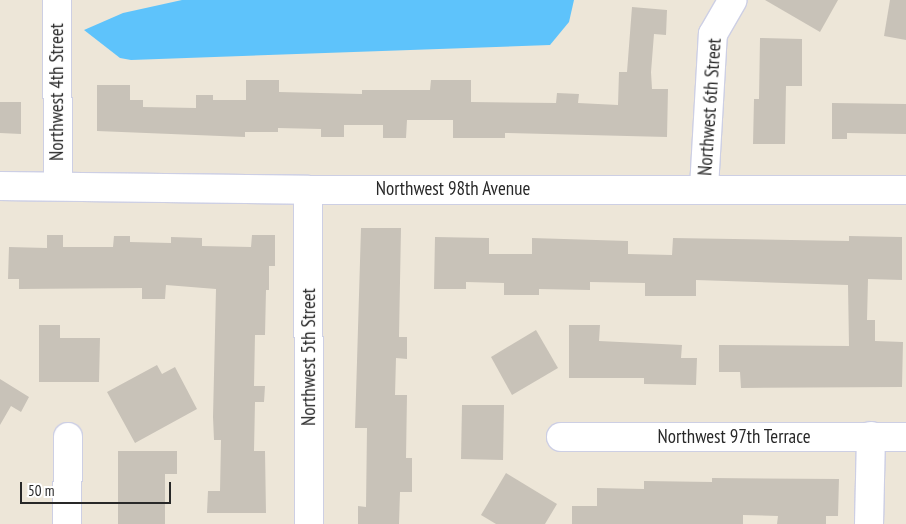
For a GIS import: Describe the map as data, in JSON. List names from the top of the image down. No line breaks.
{"streets":{"street":["Northwest 4th Street","Northwest 6th Street","Northwest 98th Avenue","Northwest 5th Street","Northwest 97th Terrace"]},"crossings":[["Northwest 4th Street","Northwest 98th Avenue"],["Northwest 6th Street","Northwest 98th Avenue"],["Northwest 98th Avenue","Northwest 5th Street"]],"scale_bar":"50 m"}
